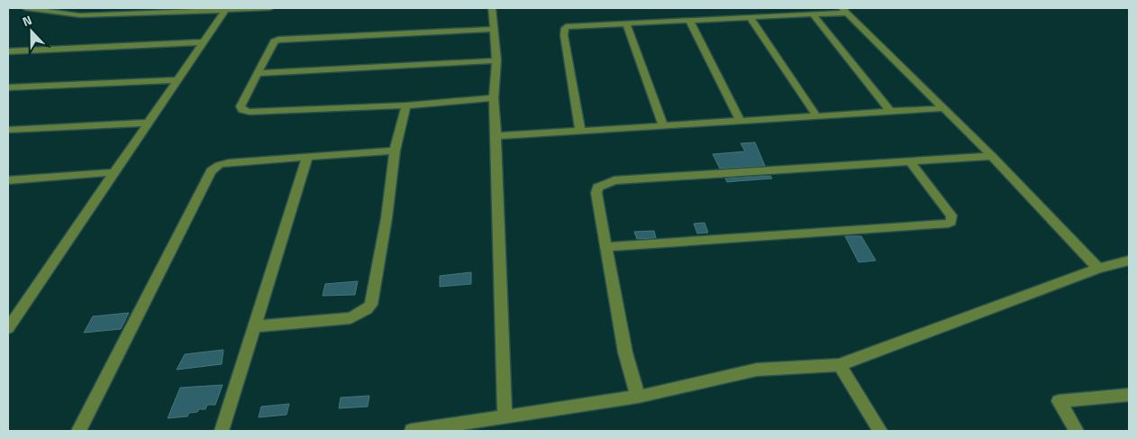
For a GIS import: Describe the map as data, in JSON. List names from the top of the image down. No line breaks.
{"north":"top"}
